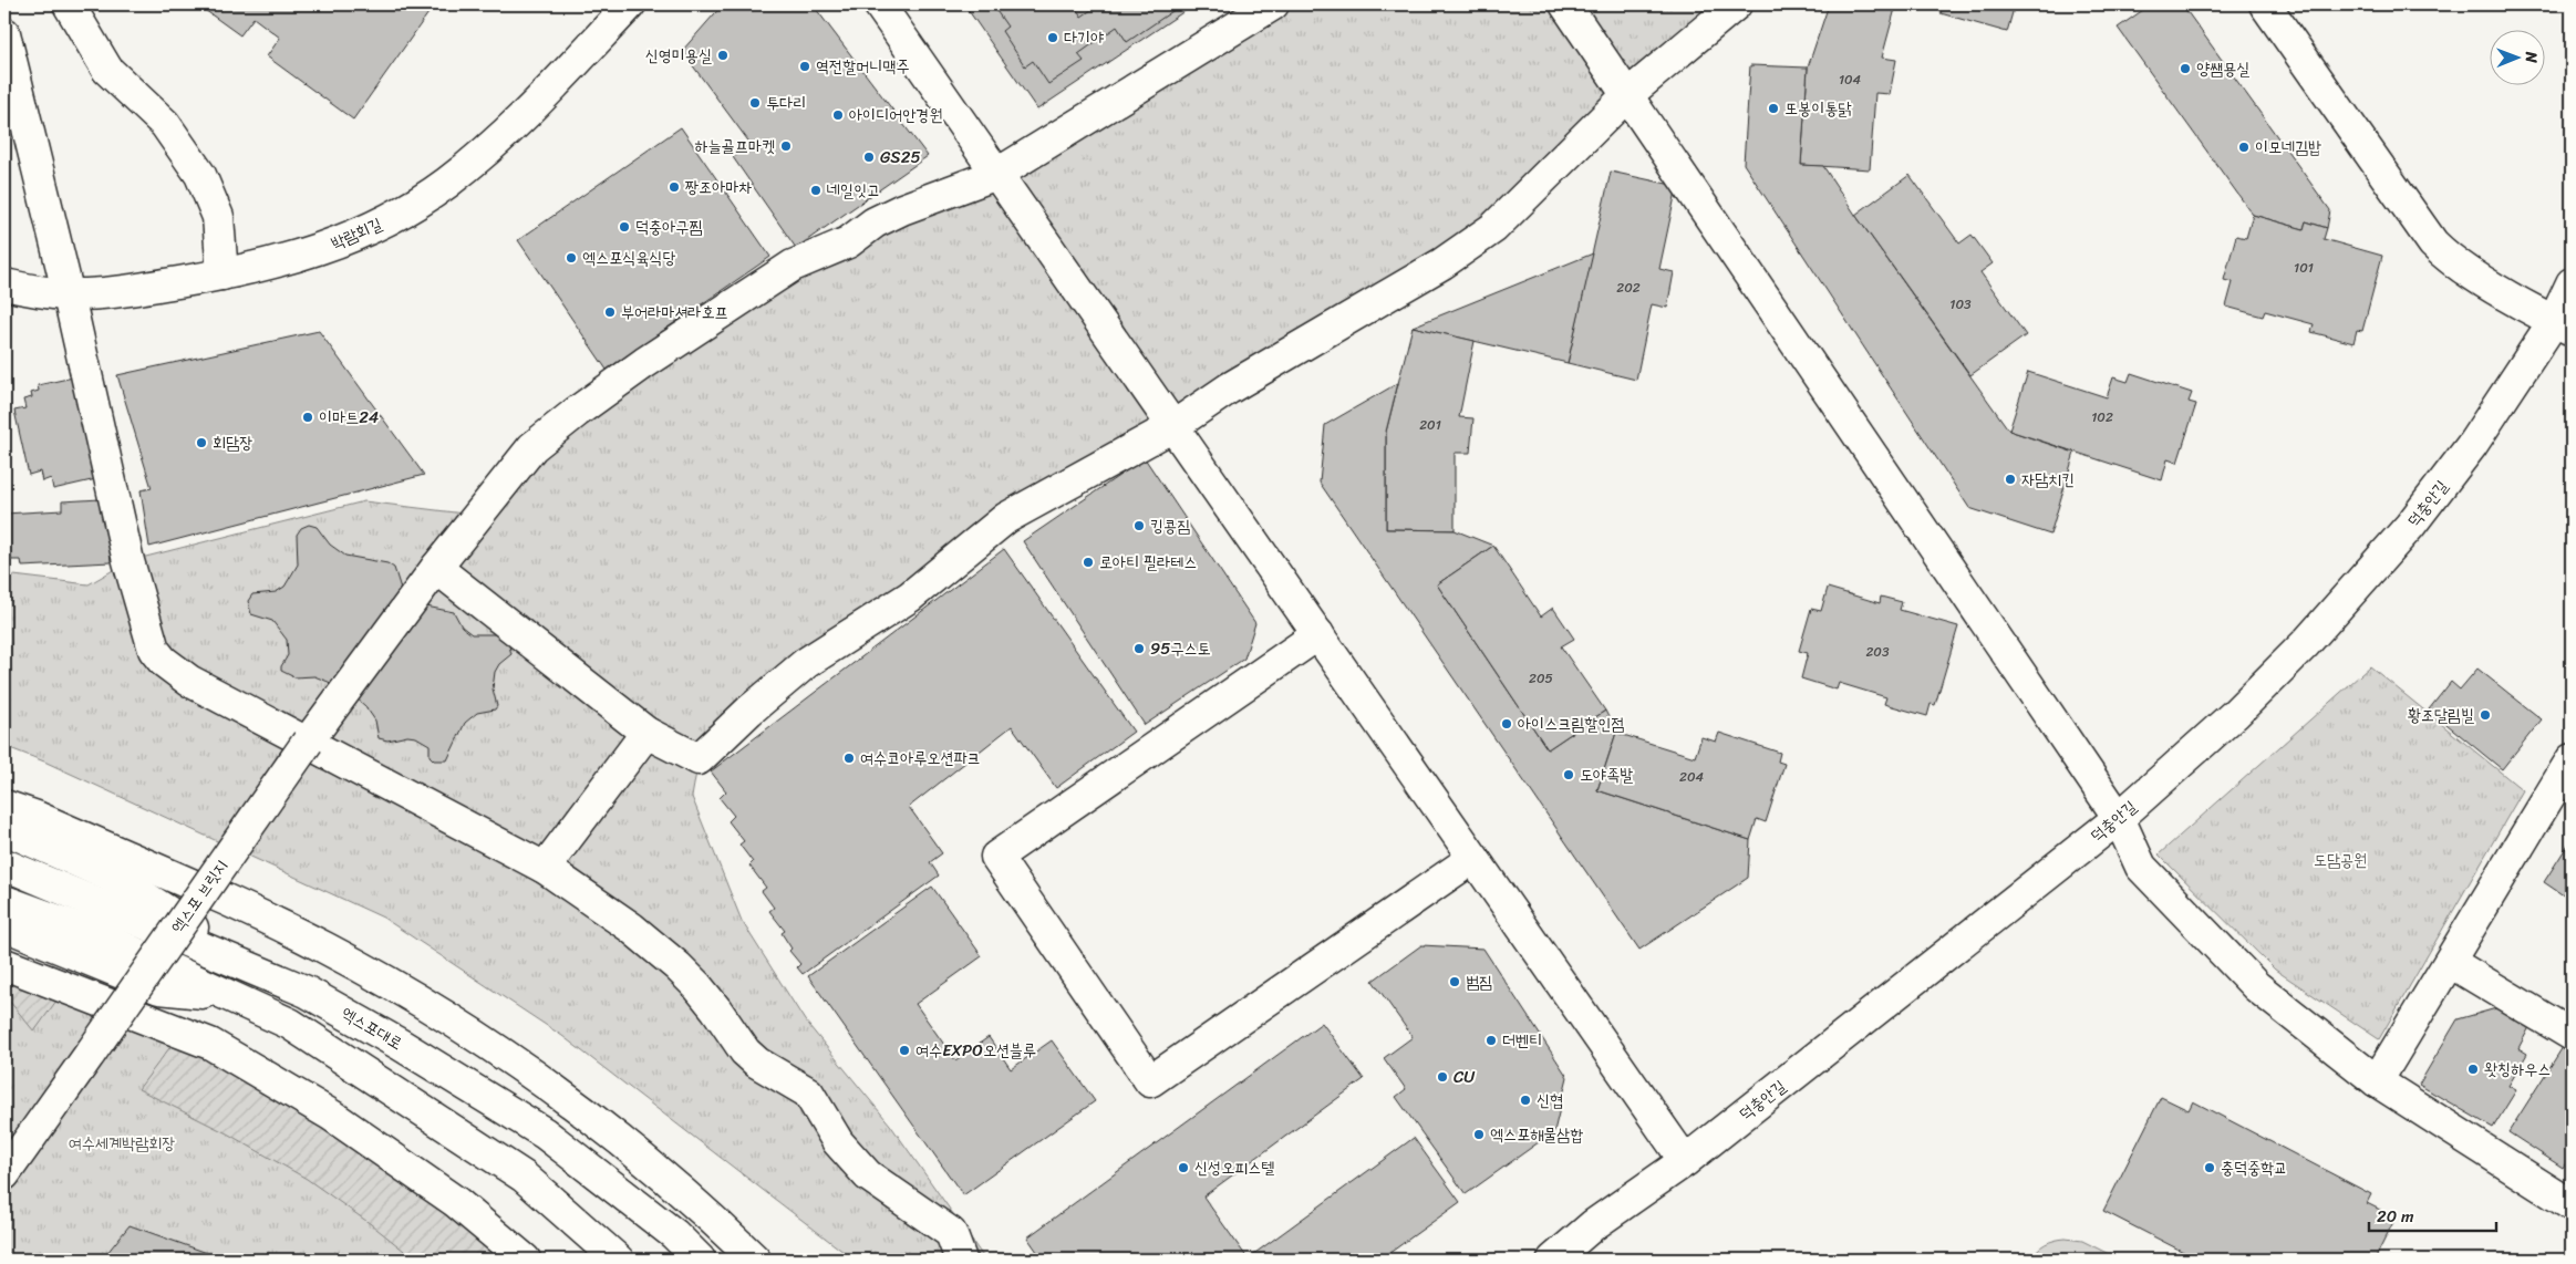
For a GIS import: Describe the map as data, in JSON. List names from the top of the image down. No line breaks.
{"streets":{"street":["박람회길","덕충안길","엑스포 브릿지","엑스포대로"]},"parks":["도담공원","여수세계박람회장"],"places":["다기야","신영미용실","역전할머니맥주","양쌤묭실","투다리","또봉이통닭","아이디어안경원","하늘골프마켓","이모네김밥","GS25","짱조아마차","네일잇고","덕충아구찜","엑스포식육식당","부어라마셔라호프","이마트24","회담장","자담치킨","킹콩짐","로아티 필라테스","95구스토","황조달림빌","아이스크림할인점","여수코아루오션파크","도야족발","범짐","더벤티","여수EXPO오션블루","왓칭하우스","CU","신협","엑스포해물삼합","신성오피스텔","충덕중학교"],"house_numbers":["104","101","202","103","102","201","203","205","204"],"scale_bar":"20 m","north":"right"}
